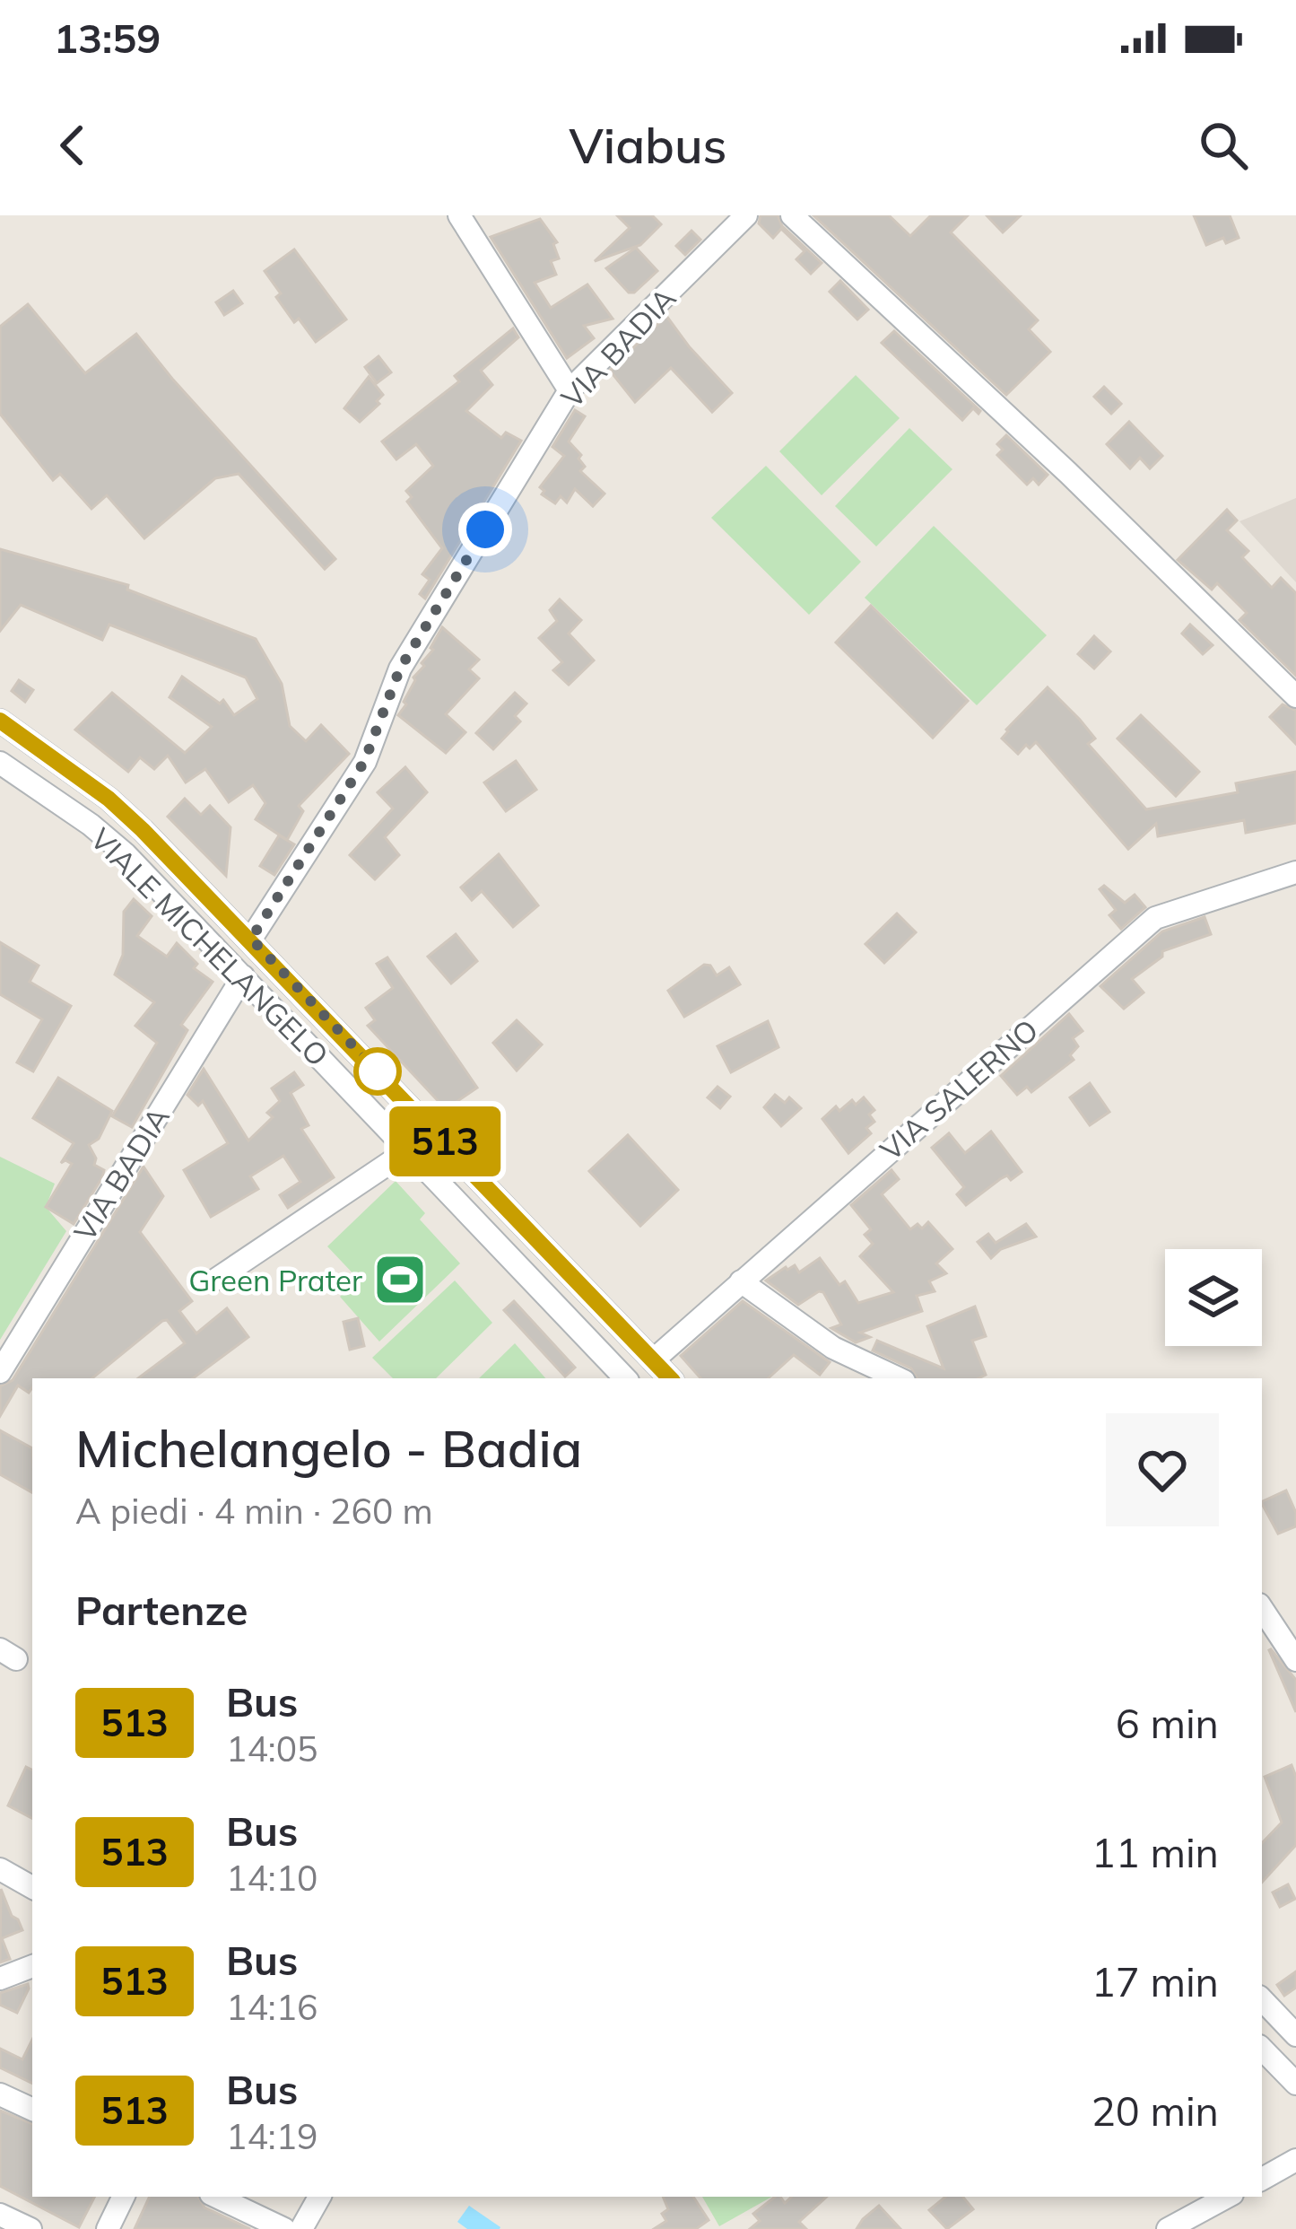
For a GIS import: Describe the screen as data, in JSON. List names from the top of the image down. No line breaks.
{"streets":{"street":["VIA BADIA","VIALE MICHELANGELO","VIA SALERNO"]},"crossings":[["VIA BADIA","VIALE MICHELANGELO"],["VIALE MICHELANGELO","VIA SALERNO"]],"places":{"sports":["Green Prater"]},"lines":["bus line 513"],"page":{"status":"13:59","header":"Viabus","on_map":"513","heading":[["Michelangelo - Badia","A piedi · 4 min · 260 m"],"Partenze"],"list":[{"mark":"513","name":"Bus","note":"14:05","value":"6 min"},{"mark":"513","name":"Bus","note":"14:10","value":"11 min"},{"mark":"513","name":"Bus","note":"14:16","value":"17 min"},{"mark":"513","name":"Bus","note":"14:19","value":"20 min"}]}}
